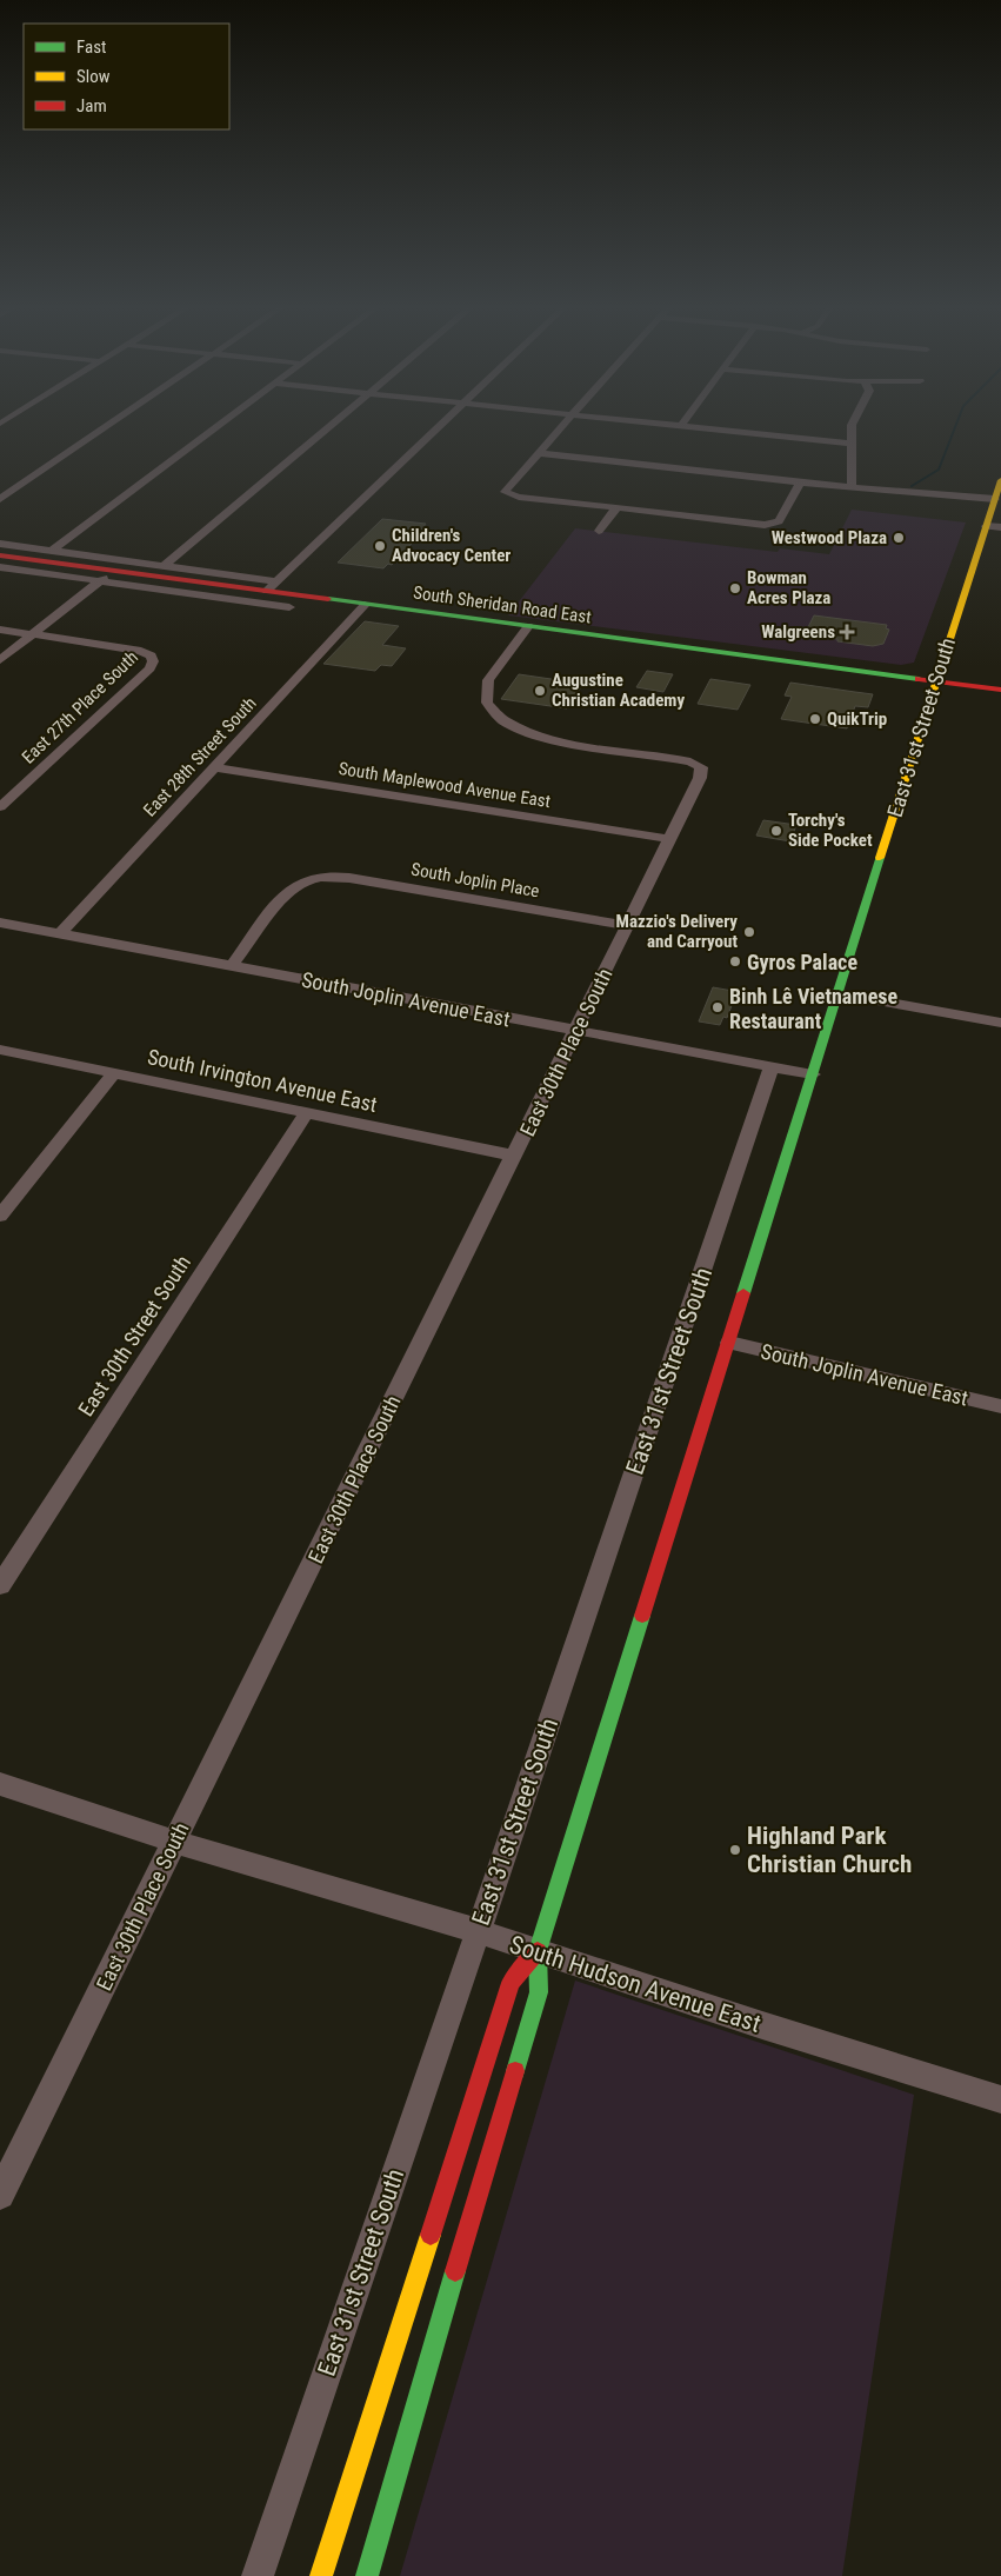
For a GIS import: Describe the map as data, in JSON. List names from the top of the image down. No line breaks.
{"streets":{"main road":["South Sheridan Road East","East 31st Street South"],"street":["East 27th Place South","East 28th Street South","South Maplewood Avenue East","South Joplin Place","South Joplin Avenue East","East 30th Place South","South Irvington Avenue East","East 30th Street South","South Hudson Avenue East"]},"crossings":[["South Sheridan Road East","East 31st Street South"],["South Sheridan Road East","East 28th Street South"],["East 31st Street South","South Joplin Avenue East"],["East 31st Street South","South Hudson Avenue East"],["East 28th Street South","South Maplewood Avenue East"],["East 28th Street South","South Joplin Avenue East"],["South Maplewood Avenue East","East 30th Place South"],["South Joplin Place","South Joplin Avenue East"],["South Joplin Place","East 30th Place South"],["South Joplin Avenue East","East 30th Place South"],["East 30th Place South","South Irvington Avenue East"],["East 30th Place South","South Hudson Avenue East"],["South Irvington Avenue East","East 30th Street South"]],"places":{"other":["Westwood Plaza","Children's Advocacy Center","Bowman Acres Plaza","Augustine Christian Academy","QuikTrip","Torchy's Side Pocket","Mazzio's Delivery and Carryout","Gyros Palace","Binh Lê Vietnamese Restaurant","Highland Park Christian Church"],"health":["Walgreens"]},"legend":["Fast","Slow","Jam"]}
